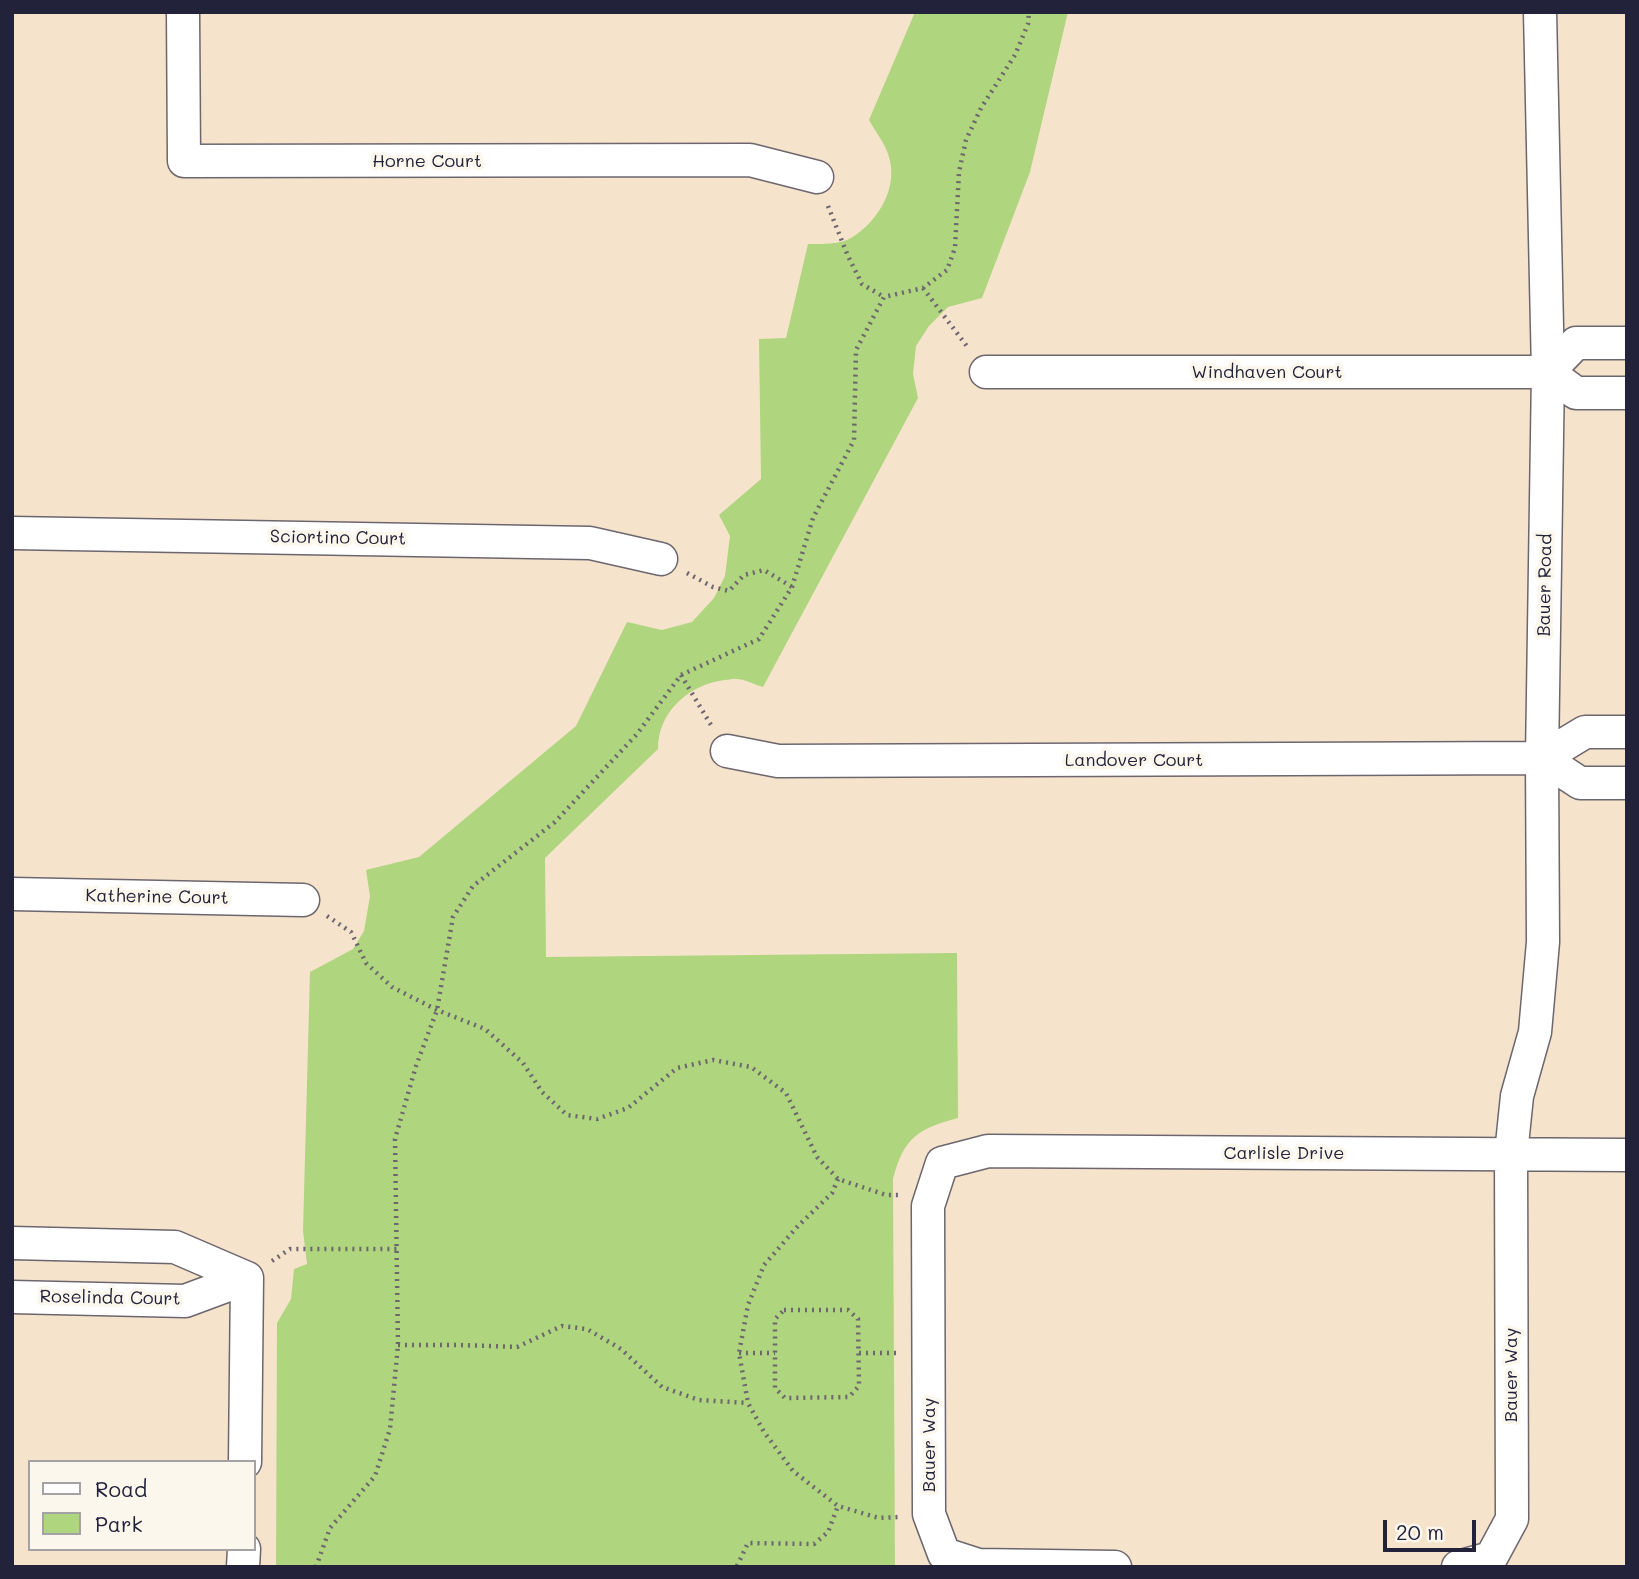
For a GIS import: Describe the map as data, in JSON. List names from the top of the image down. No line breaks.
{"streets":{"street":["Horne Court","Windhaven Court","Sciortino Court","Bauer Road","Landover Court","Katherine Court","Carlisle Drive","Roselinda Court","Bauer Way"]},"crossings":[["Windhaven Court","Bauer Road"],["Bauer Road","Landover Court"],["Bauer Road","Carlisle Drive"],["Bauer Road","Bauer Way"],["Carlisle Drive","Bauer Way"]],"legend":["Road","Park"],"scale_bar":"20 m"}
